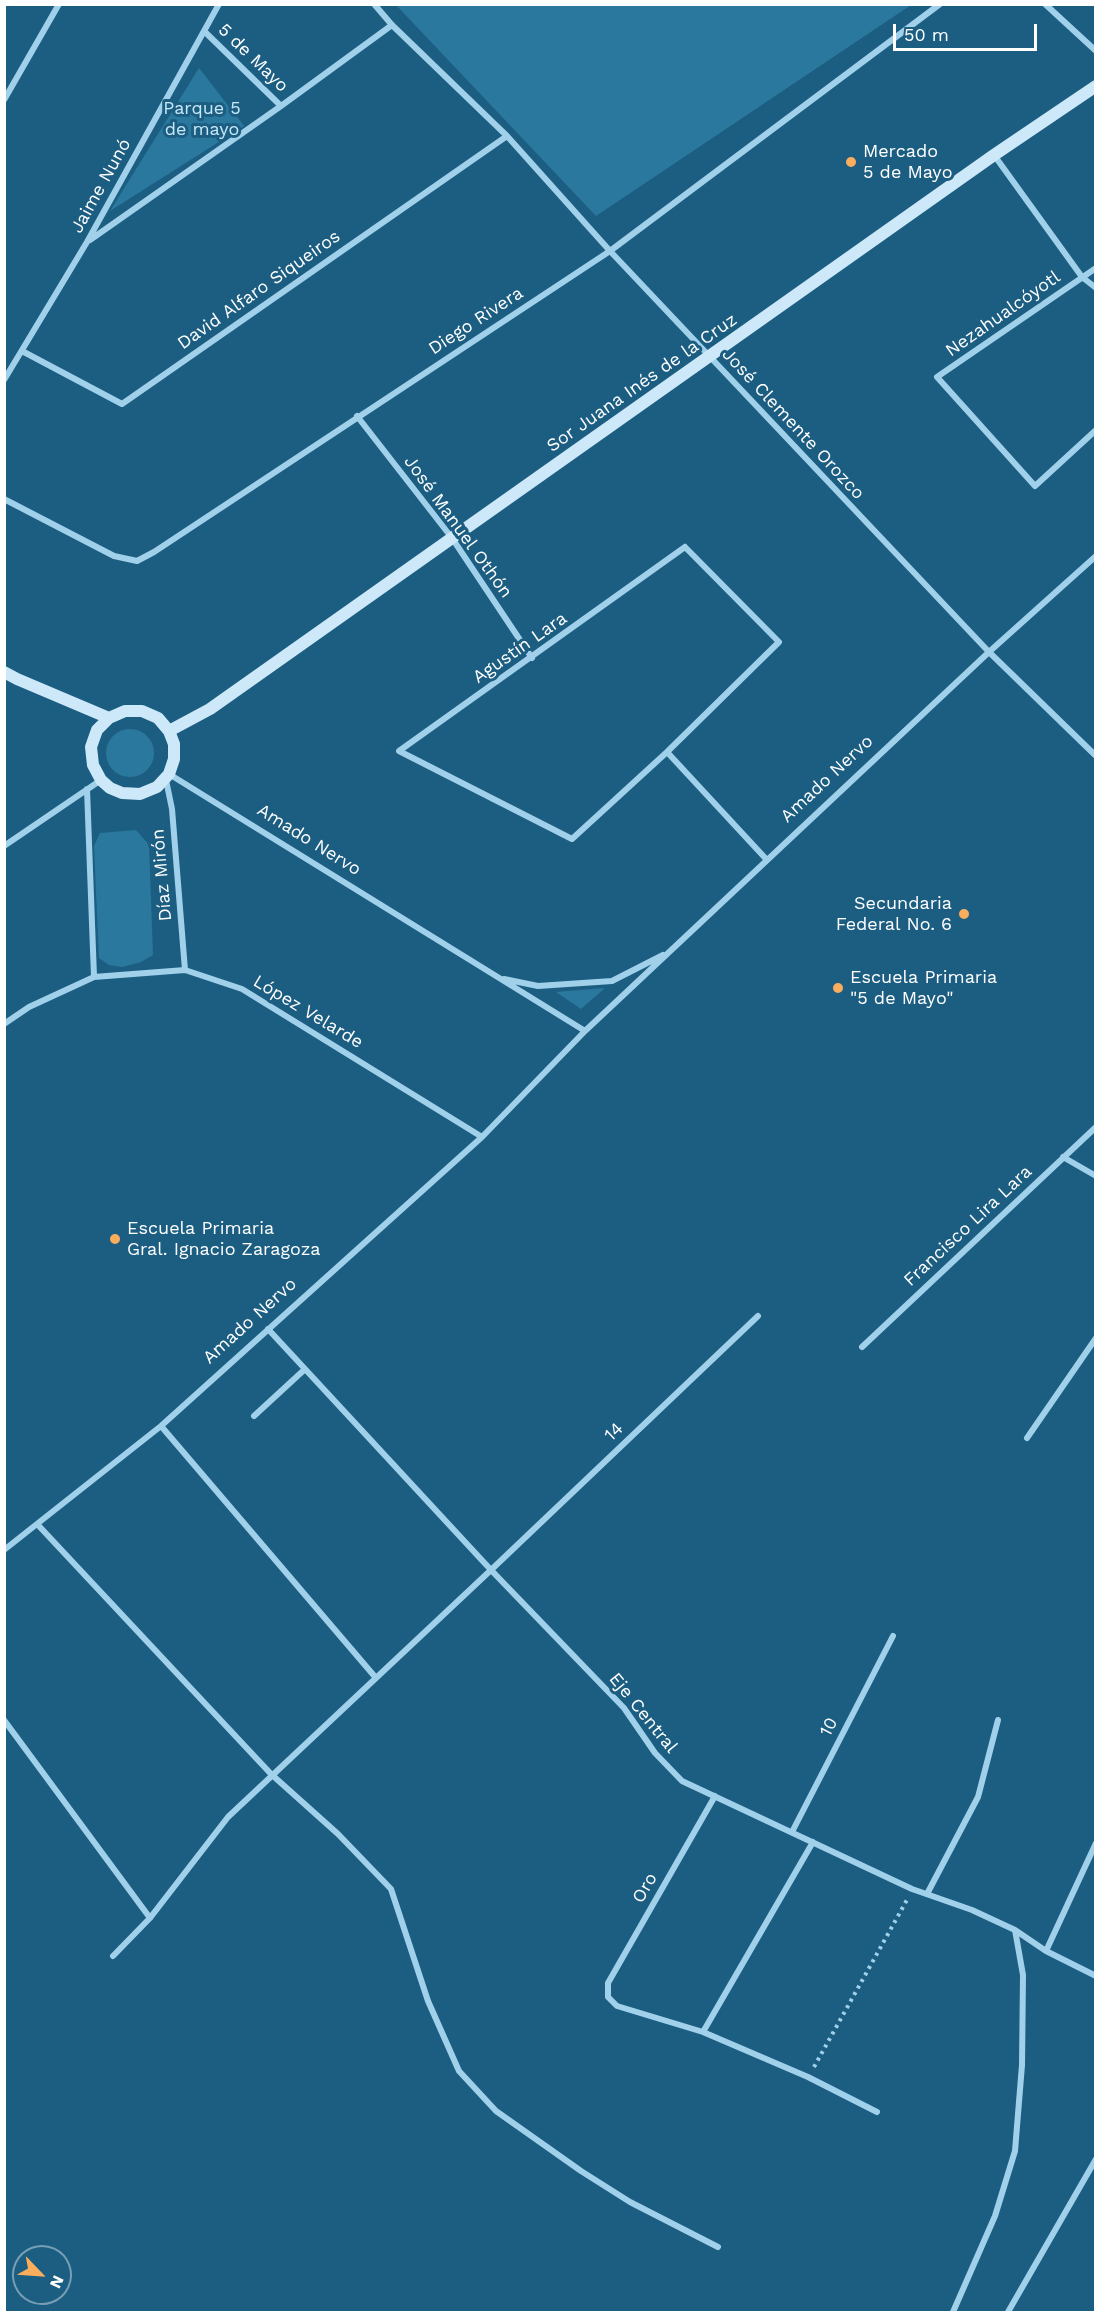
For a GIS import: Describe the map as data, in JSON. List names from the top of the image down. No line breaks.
{"streets":{"main road":["Sor Juana Inés de la Cruz"],"street":["5 de Mayo","Jaime Nunó","David Alfaro Siqueiros","Nezahualcóyotl","Diego Rivera","José Clemente Orozco","José Manuel Othón","Agustín Lara","Amado Nervo","Díaz Mirón","López Velarde","Francisco Lira Lara","14","Eje Central","10","Oro"]},"crossings":[["5 de Mayo","Jaime Nunó"],["Jaime Nunó","David Alfaro Siqueiros"],["David Alfaro Siqueiros","José Clemente Orozco"],["Diego Rivera","José Clemente Orozco"],["Diego Rivera","José Manuel Othón"],["Sor Juana Inés de la Cruz","José Clemente Orozco"],["Sor Juana Inés de la Cruz","José Manuel Othón"],["Sor Juana Inés de la Cruz","Amado Nervo"],["Sor Juana Inés de la Cruz","Díaz Mirón"],["José Clemente Orozco","Amado Nervo"],["José Manuel Othón","Agustín Lara"],["Amado Nervo","Díaz Mirón"],["Amado Nervo","López Velarde"],["Amado Nervo","Eje Central"],["Díaz Mirón","López Velarde"],["14","Eje Central"],["Eje Central","10"],["Eje Central","Oro"]],"parks":["Parque 5 de mayo"],"places":["Mercado 5 de Mayo","Secundaria Federal No. 6","Escuela Primaria \"5 de Mayo\"","Escuela Primaria Gral. Ignacio Zaragoza"],"scale_bar":"50 m","north":"bottom right"}
